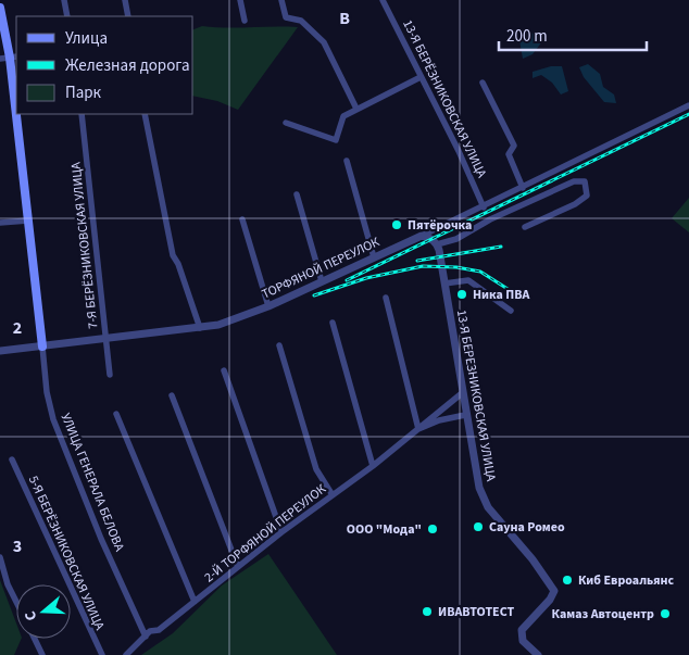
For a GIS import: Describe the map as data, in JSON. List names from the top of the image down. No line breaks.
{"streets":{"main road":["УЛИЦА ГЕНЕРАЛА БЕЛОВА"],"street":["13-Я БЕРЁЗНИКОВСКАЯ УЛИЦА","7-Я БЕРЁЗНИКОВСКАЯ УЛИЦА","ТОРФЯНОЙ ПЕРЕУЛОК","13-Я БЕРЕЗНИКОВСКАЯ УЛИЦА","2-Й ТОРФЯНОЙ ПЕРЕУЛОК","5-Я БЕРЁЗНИКОВСКАЯ УЛИЦА"]},"crossings":[["13-Я БЕРЁЗНИКОВСКАЯ УЛИЦА","ТОРФЯНОЙ ПЕРЕУЛОК"],["7-Я БЕРЁЗНИКОВСКАЯ УЛИЦА","ТОРФЯНОЙ ПЕРЕУЛОК"],["ТОРФЯНОЙ ПЕРЕУЛОК","УЛИЦА ГЕНЕРАЛА БЕЛОВА"],["13-Я БЕРЕЗНИКОВСКАЯ УЛИЦА","2-Й ТОРФЯНОЙ ПЕРЕУЛОК"],["УЛИЦА ГЕНЕРАЛА БЕЛОВА","2-Й ТОРФЯНОЙ ПЕРЕУЛОК"]],"places":["Пятёрочка","Ника ПВА","Сауна Ромео","ООО \"Мода\"","Киб Евроальянс","ИВАВТОТЕСТ","Камаз Автоцентр"],"legend":["Улица","Железная дорога","Парк"],"scale_bar":"200 m","north":"left","grid":{"columns":["B"],"rows":["2","3"]}}
